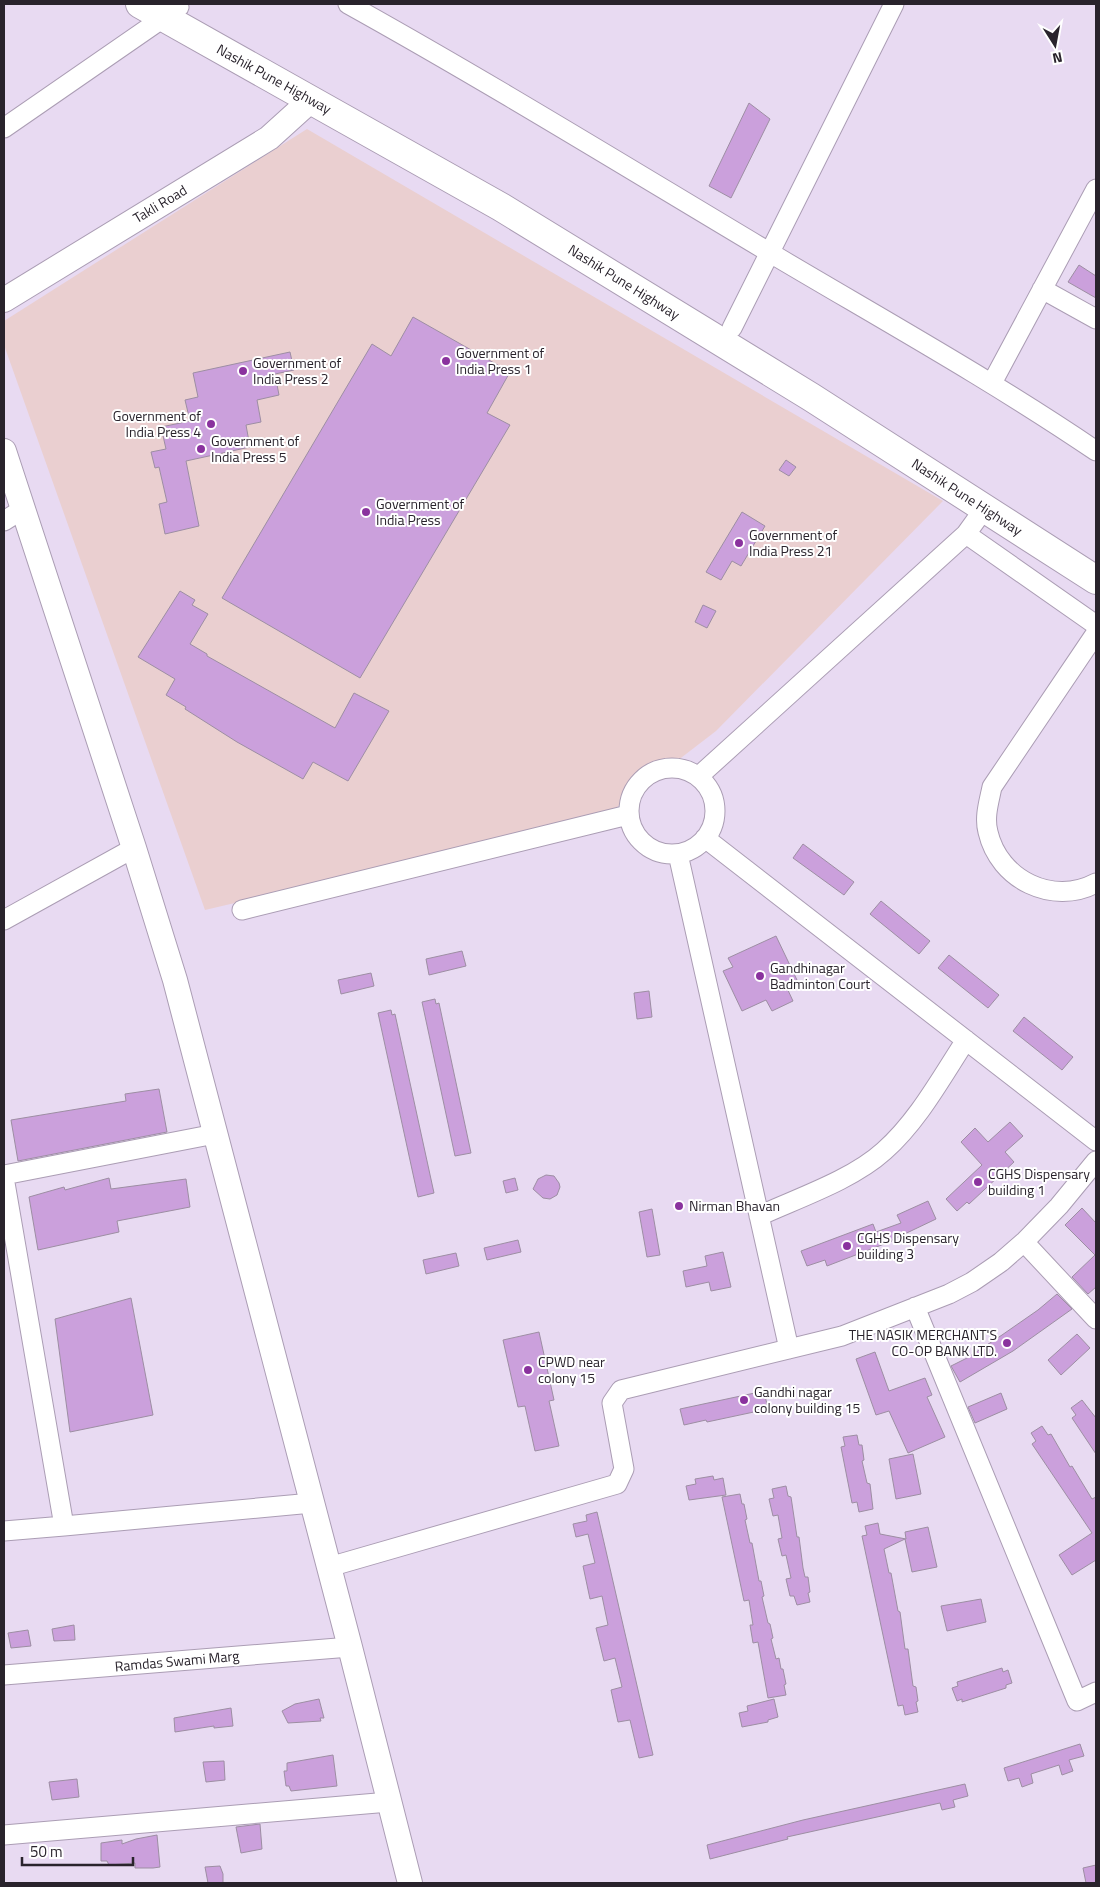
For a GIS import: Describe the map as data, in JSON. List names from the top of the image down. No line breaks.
{"streets":{"highway":["Nashik Pune Highway"],"main road":["Takli Road"],"street":["Ramdas Swami Marg"]},"crossings":[["Nashik Pune Highway","Takli Road"]],"places":["Government of India Press 1","Government of India Press 2","Government of India Press 4","Government of India Press 5","Government of India Press","Government of India Press 21","Gandhinagar Badminton Court","CGHS Dispensary building 1","Nirman Bhavan","CGHS Dispensary building 3","THE NASIK MERCHANT'S CO-OP BANK LTD.","CPWD near colony 15","Gandhi nagar colony building 15"],"scale_bar":"50 m","north":"bottom"}
